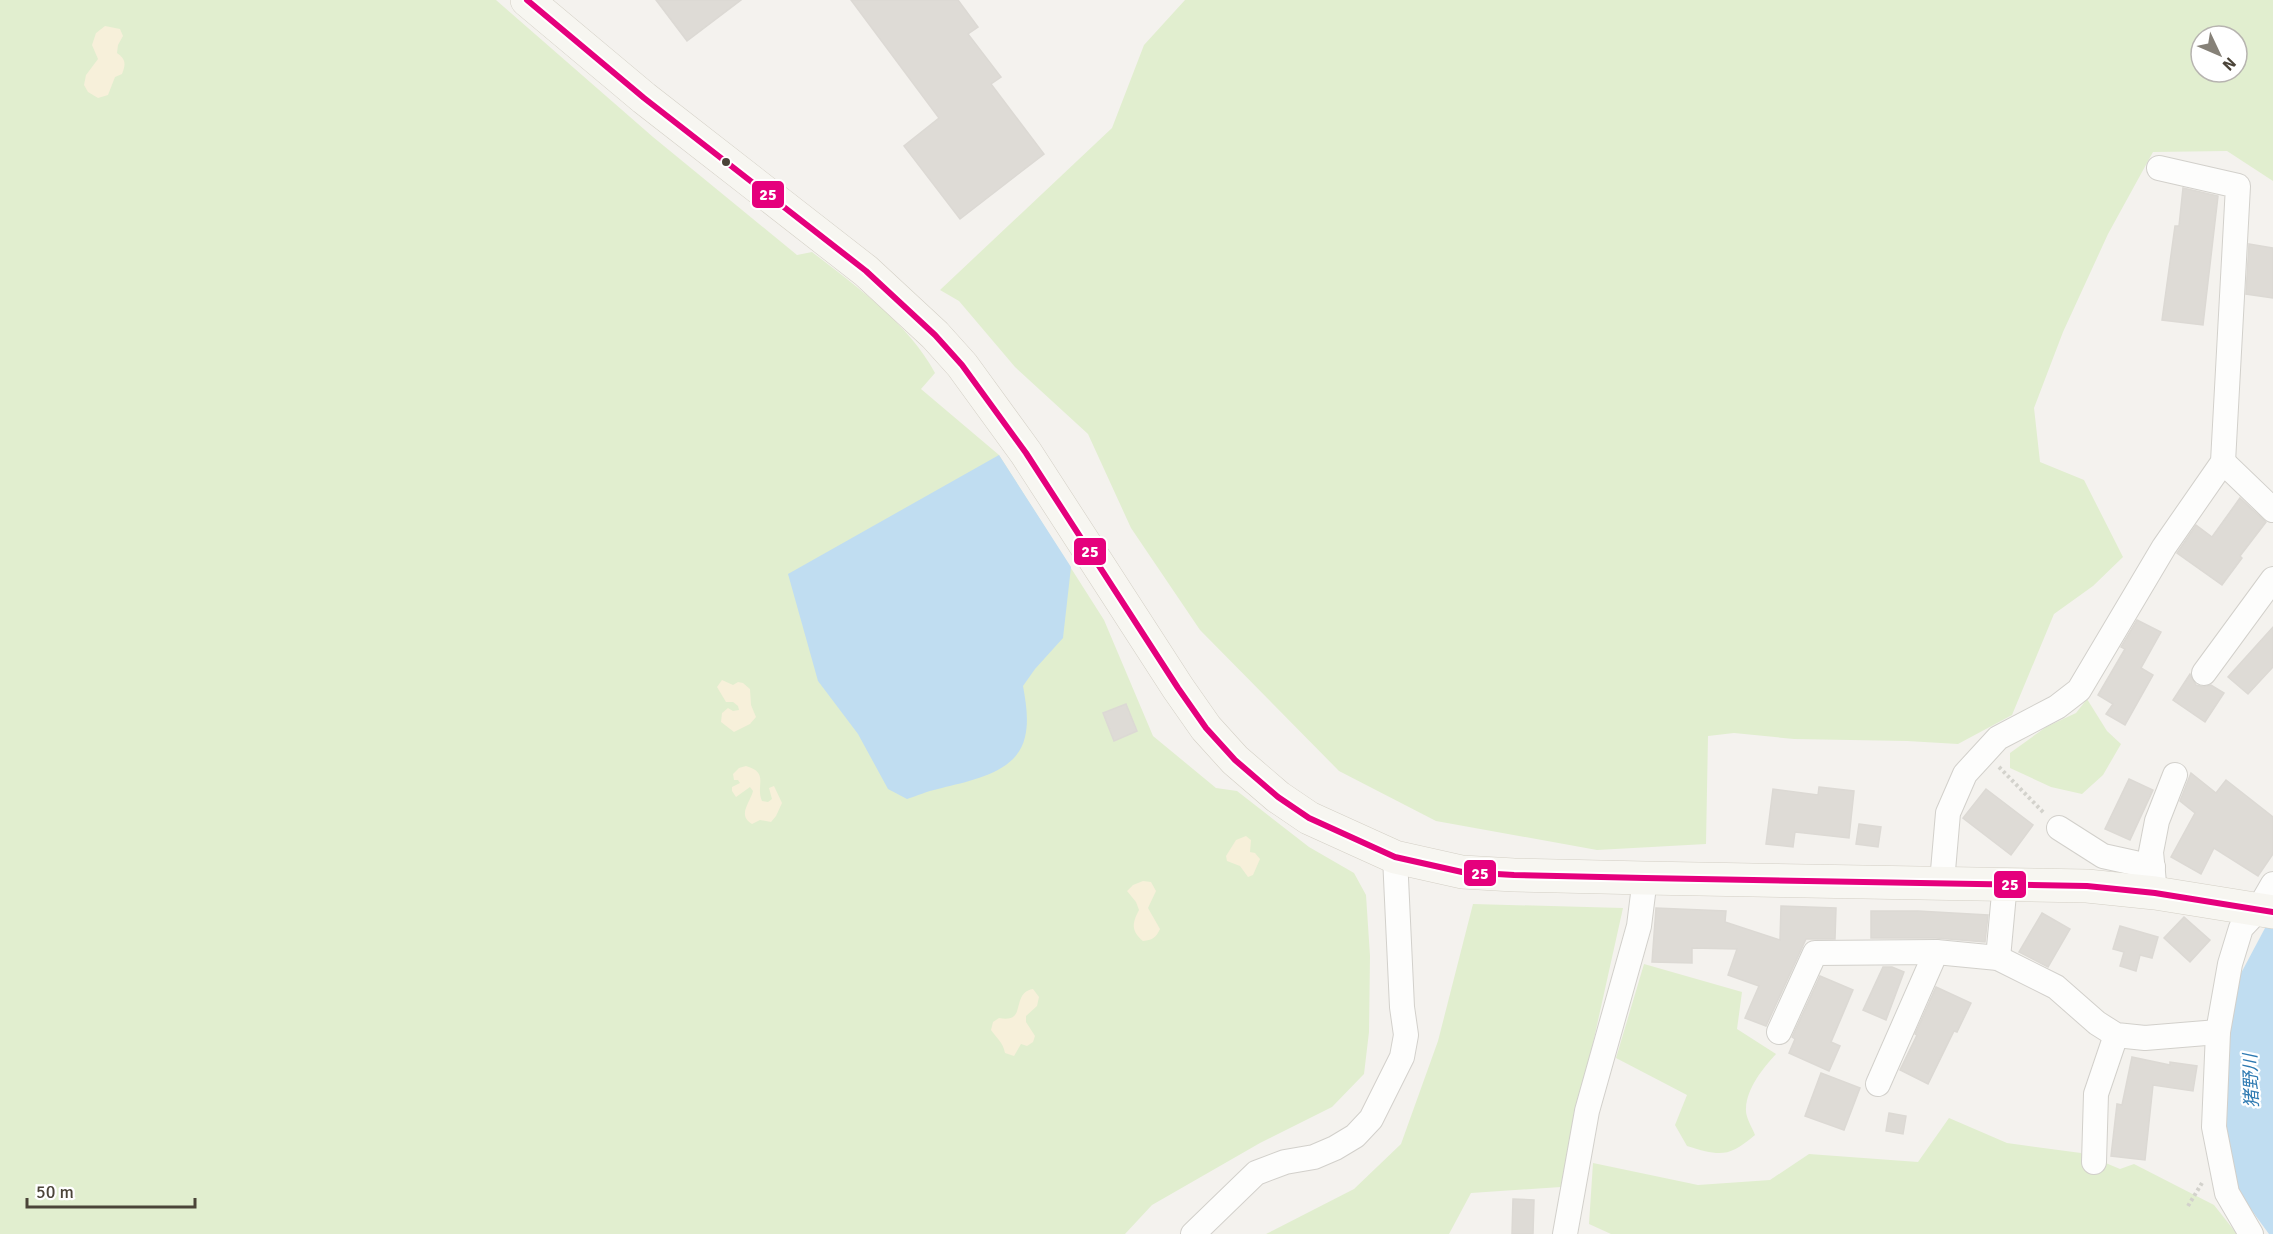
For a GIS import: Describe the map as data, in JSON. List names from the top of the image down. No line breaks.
{"water":["猪野川"],"lines":["transit line 25"],"scale_bar":"50 m","north":"bottom right"}
